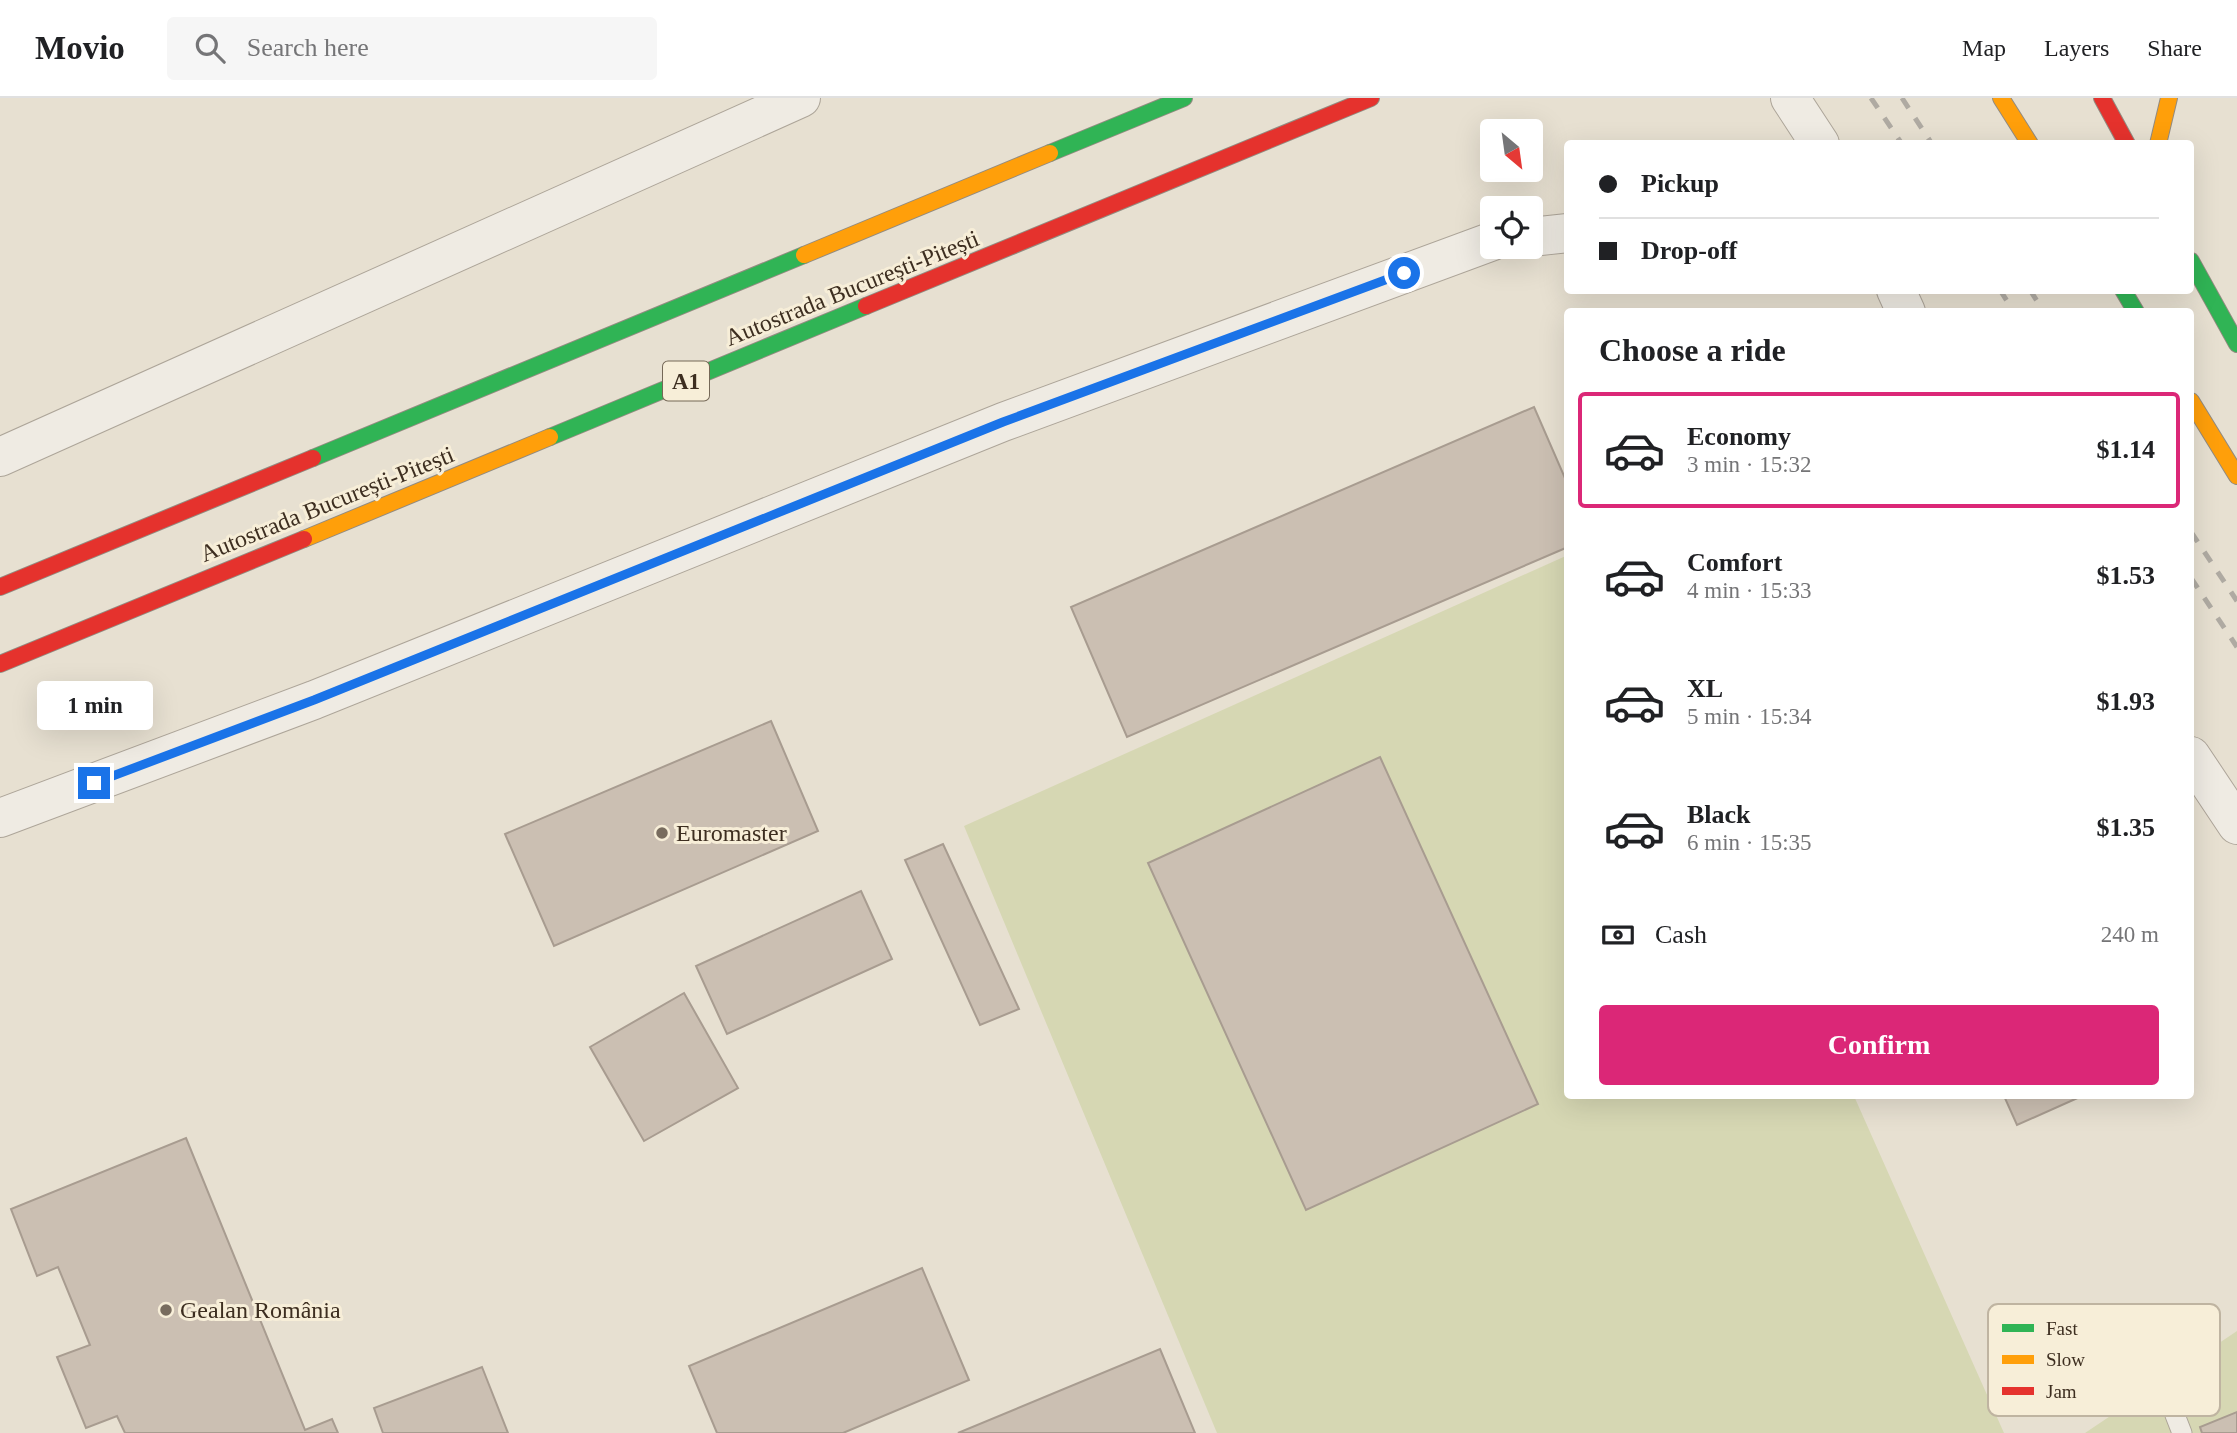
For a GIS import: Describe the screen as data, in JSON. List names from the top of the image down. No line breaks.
{"streets":{"main road":["Autostrada București-Pitești","A1"]},"places":["Euromaster","Gealan România"],"legend":["Fast","Slow","Jam"],"north":"bottom right","page":{"header":"Movio","search":"Search here","nav":["Map","Layers","Share"],"banner":["Pickup","Drop-off"],"heading":"Choose a ride","list":[{"name":"Economy","note":"3 min · 15:32","value":"$1.14"},{"name":"Comfort","note":"4 min · 15:33","value":"$1.53"},{"name":"XL","note":"5 min · 15:34","value":"$1.93"},{"name":"Black","note":"6 min · 15:35","value":"$1.35"}],"bubble":"1 min","pay":["Cash","240 m"],"buttons":"Confirm"}}
